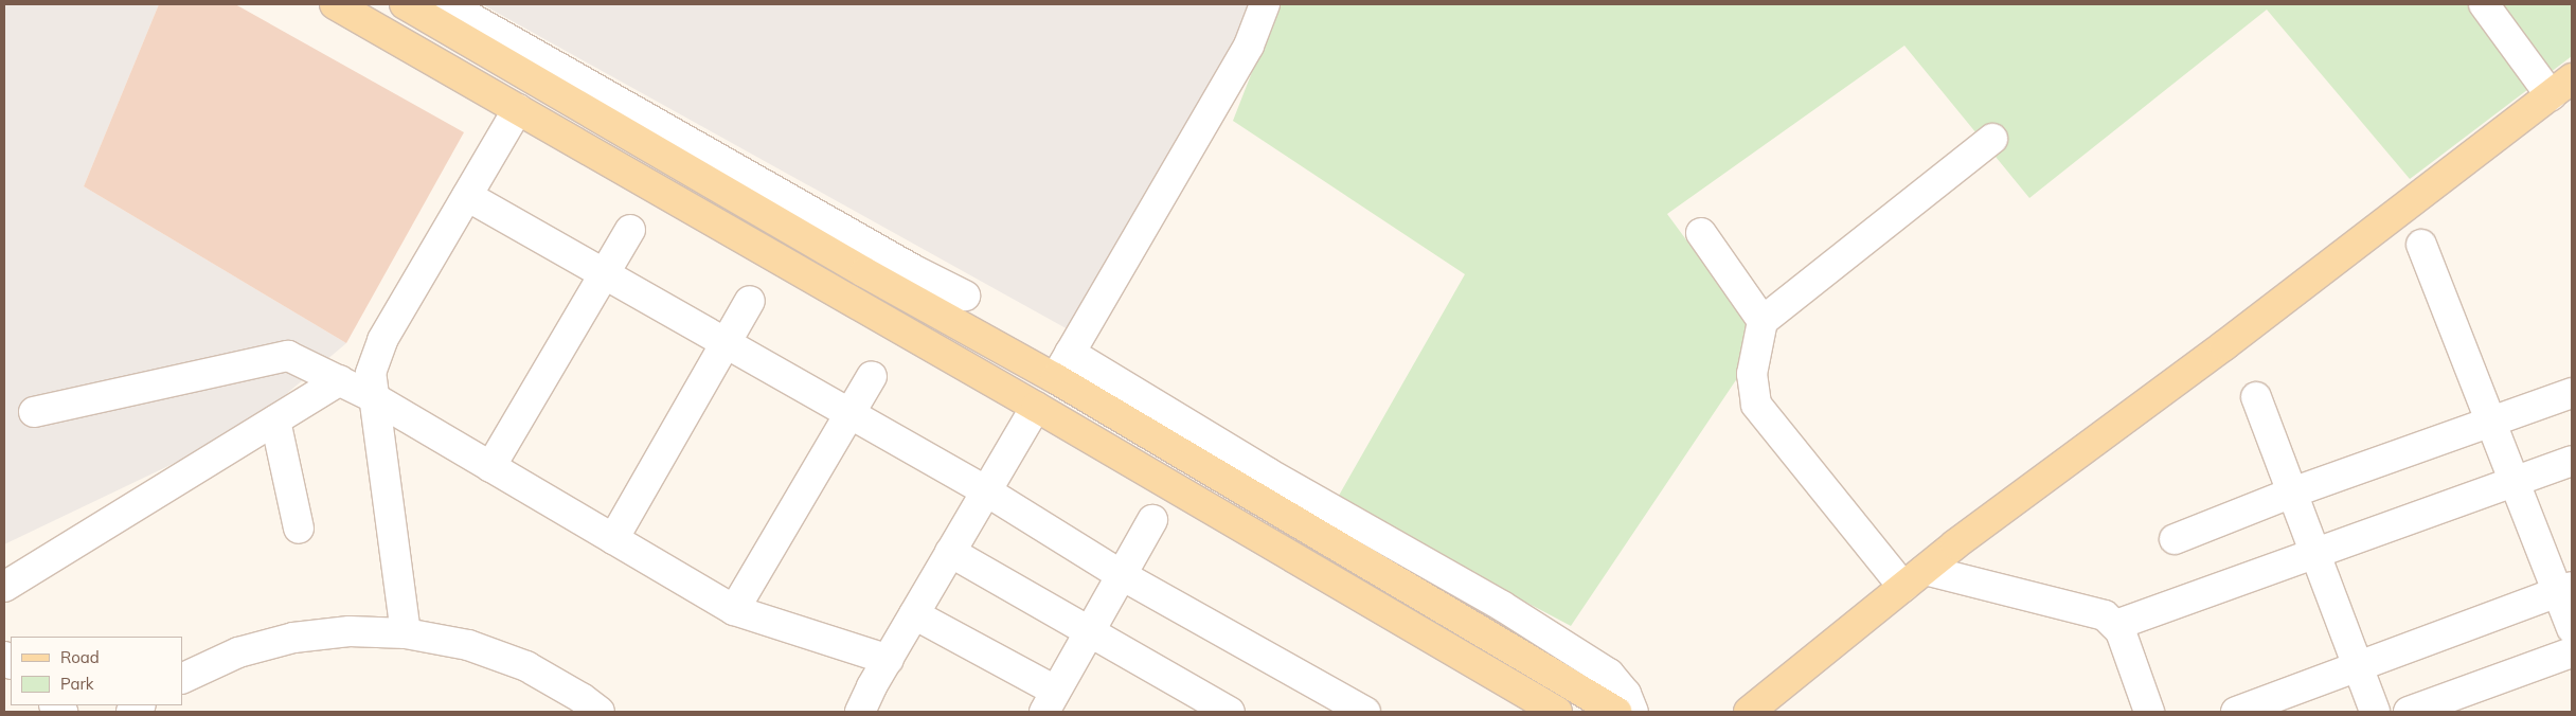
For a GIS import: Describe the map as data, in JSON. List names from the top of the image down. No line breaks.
{"legend":["Road","Park"]}
